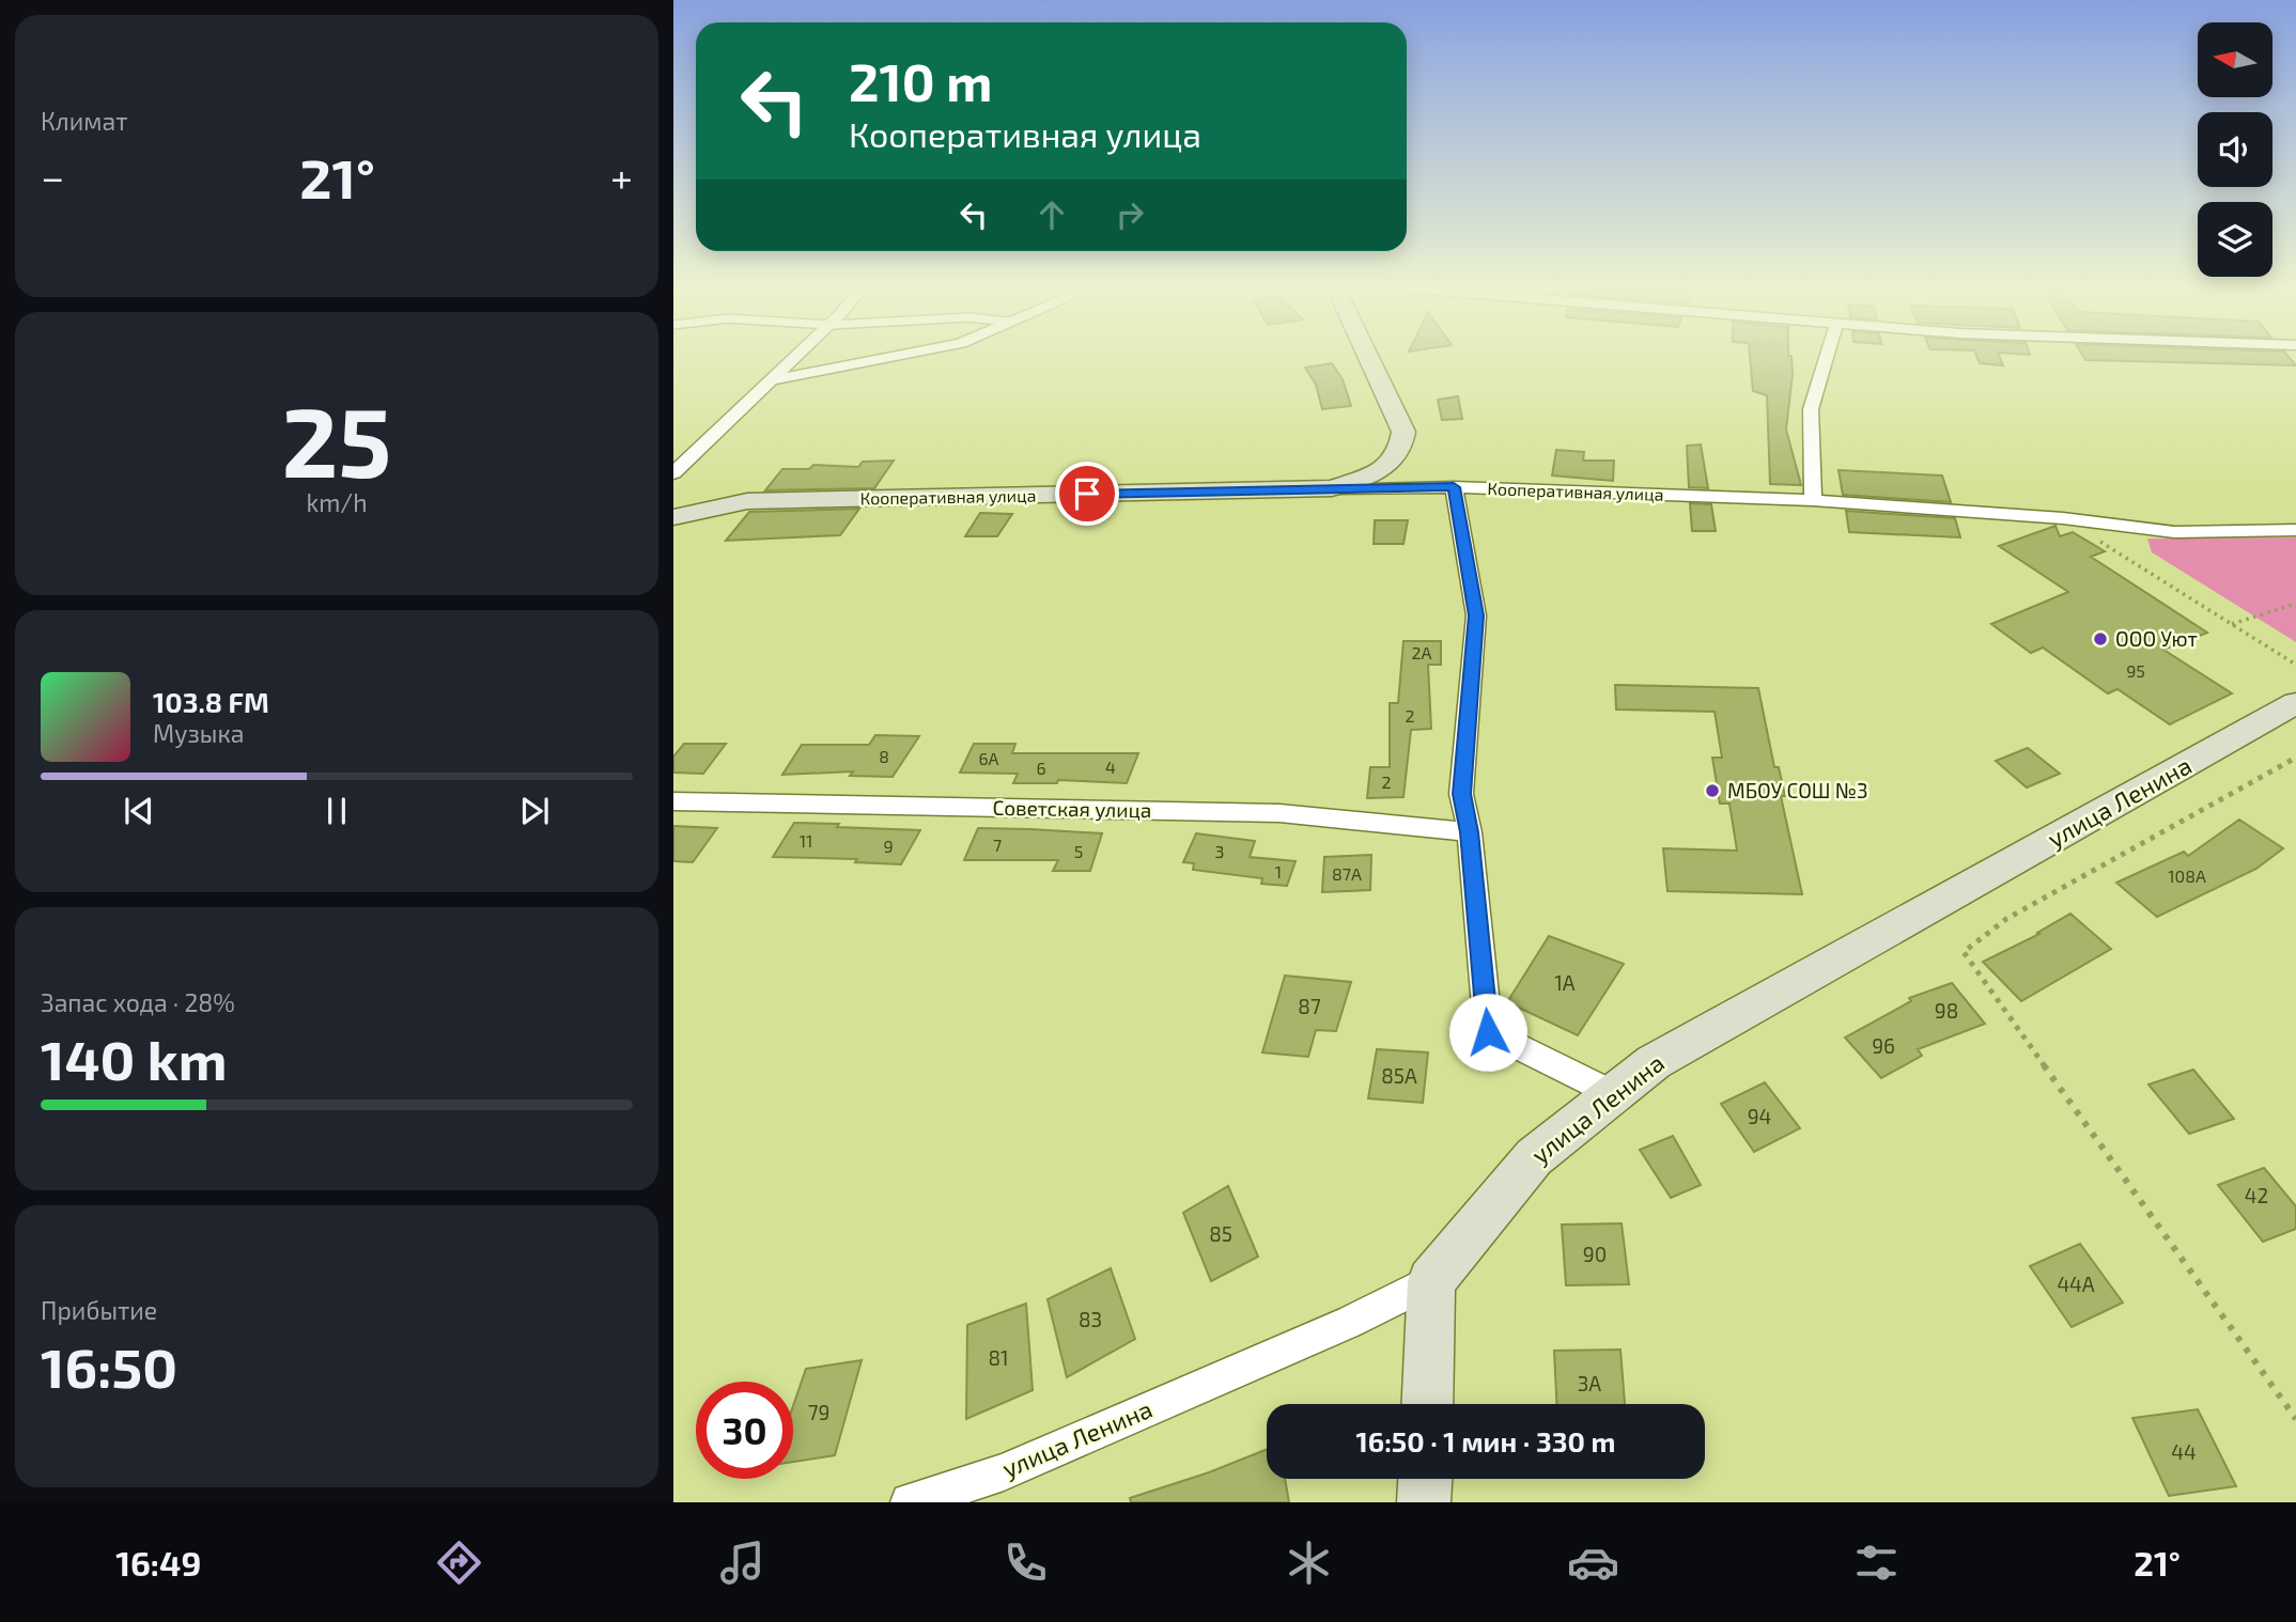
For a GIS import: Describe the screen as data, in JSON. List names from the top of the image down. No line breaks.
{"streets":{"street":["Кооперативная улица","улица Ленина","Советская улица"]},"places":["ООО Уют","МБОУ СОШ №3"],"house_numbers":["2А","95","2","8","6А","4","6","2","11","7","9","5","3","1","87А","108А","1А","87","98","96","85А","94","42","85","90","44А","83","81","3А","79","44"],"north":"left","page":{"tile":["Климат",["25","km/h"],["Запас хода · 28%","140 km"],["Прибытие","16:50"]],"turn":["210 m","Кооперативная улица"],"heat":["−","21°","+"],"song":["103.8 FM","Музыка"],"limit":"30","trip":"16:50 · 1 мин · 330 m","tabs":["16:49","21°"]}}
